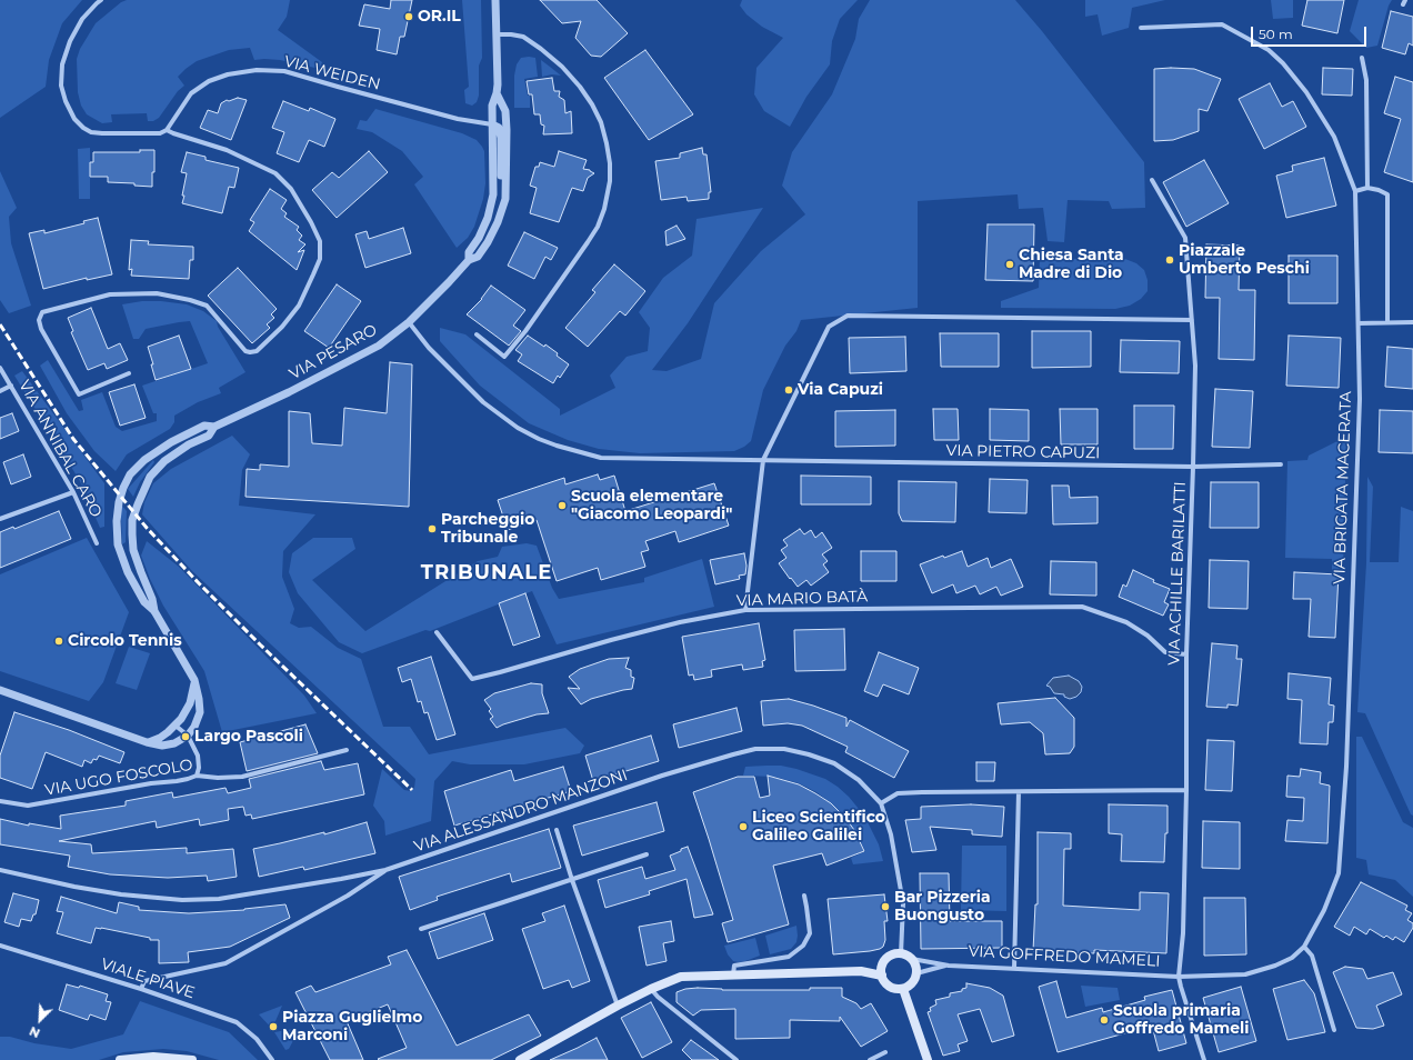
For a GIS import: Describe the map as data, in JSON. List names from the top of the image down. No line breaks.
{"streets":{"street":["VIA WEIDEN","VIA PESARO","VIA ANNIBAL CARO","VIA PIETRO CAPUZI","VIA BRIGATA MACERATA","VIA ACHILLE BARILATTI","VIA MARIO BATÀ","VIA UGO FOSCOLO","VIA ALESSANDRO MANZONI","VIA GOFFREDO MAMELI","VIALE PIAVE"]},"crossings":[["VIA WEIDEN","VIA PESARO"],["VIA PESARO","VIA PIETRO CAPUZI"],["VIA PIETRO CAPUZI","VIA ACHILLE BARILATTI"],["VIA BRIGATA MACERATA","VIA ACHILLE BARILATTI"],["VIA BRIGATA MACERATA","VIA GOFFREDO MAMELI"],["VIA ACHILLE BARILATTI","VIA MARIO BATÀ"],["VIA ACHILLE BARILATTI","VIA GOFFREDO MAMELI"],["VIA ALESSANDRO MANZONI","VIA GOFFREDO MAMELI"]],"districts":["TRIBUNALE"],"places":["OR.IL","Piazzale Umberto Peschi","Chiesa Santa Madre di Dio","Via Capuzi","Scuola elementare \"Giacomo Leopardi\"","Parcheggio Tribunale","Circolo Tennis","Largo Pascoli","Liceo Scientifico Galileo Galilei","Bar Pizzeria Buongusto","Scuola primaria Goffredo Mameli","Piazza Guglielmo Marconi"],"scale_bar":"50 m","north":"bottom left"}
